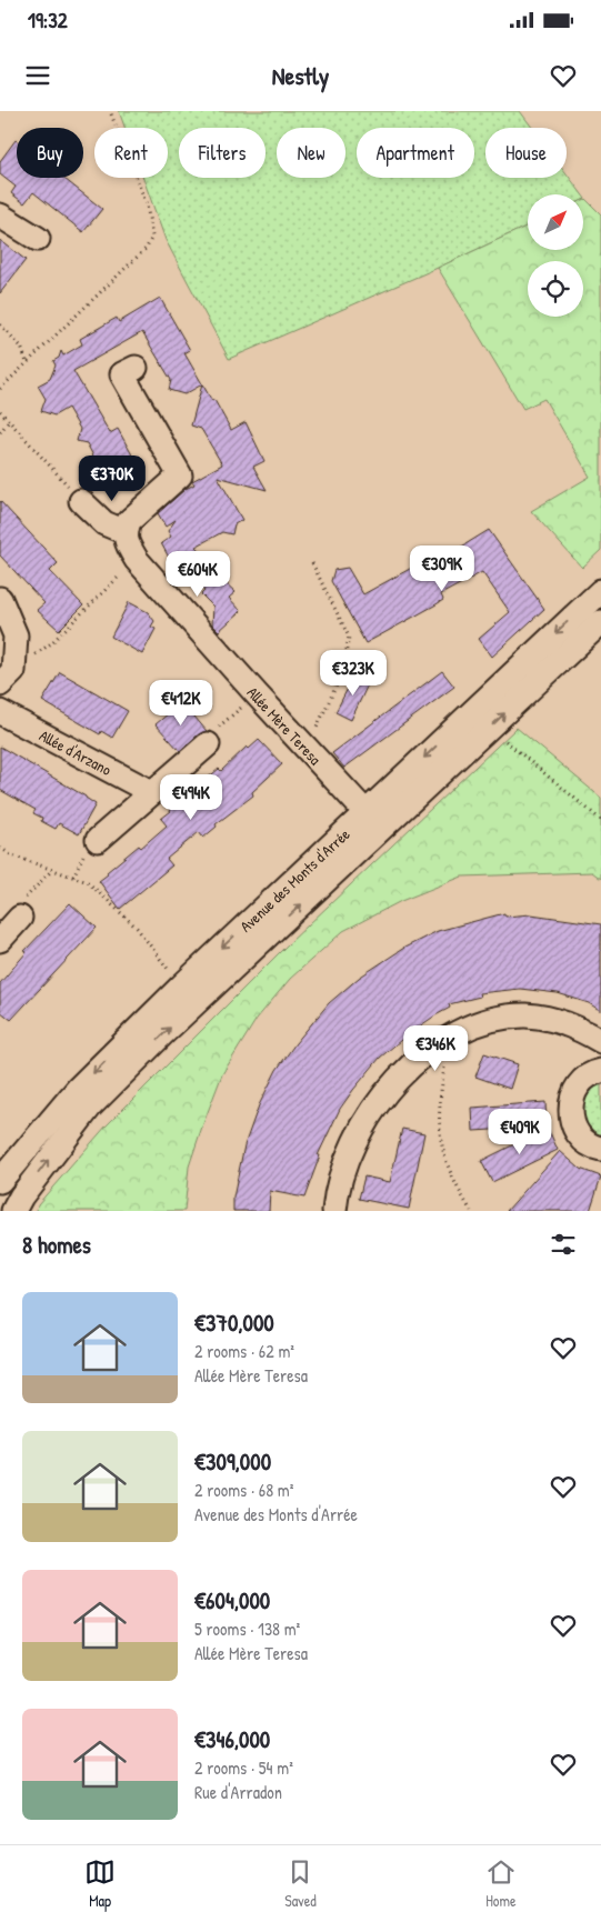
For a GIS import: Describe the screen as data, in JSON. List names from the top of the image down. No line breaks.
{"streets":{"street":["Allée Mère Teresa","Allée d'Arzano","Avenue des Monts d'Arrée"]},"crossings":[["Allée Mère Teresa","Avenue des Monts d'Arrée"]],"north":"top right","page":{"status":"19:32","header":"Nestly","chip":["Buy","Rent","Filters","New","Apartment","House"],"price":["€370K","€309K","€604K","€323K","€412K","€494K","€346K","€409K"],"heading":"8 homes","list":[{"name":"€370,000","note":"2 rooms · 62 m² · Allée Mère Teresa"},{"name":"€309,000","note":"2 rooms · 68 m² · Avenue des Monts d'Arrée"},{"name":"€604,000","note":"5 rooms · 138 m² · Allée Mère Teresa"},{"name":"€346,000","note":"2 rooms · 54 m² · Rue d'Arradon"}],"tabs":["Map","Saved","Home"]}}
